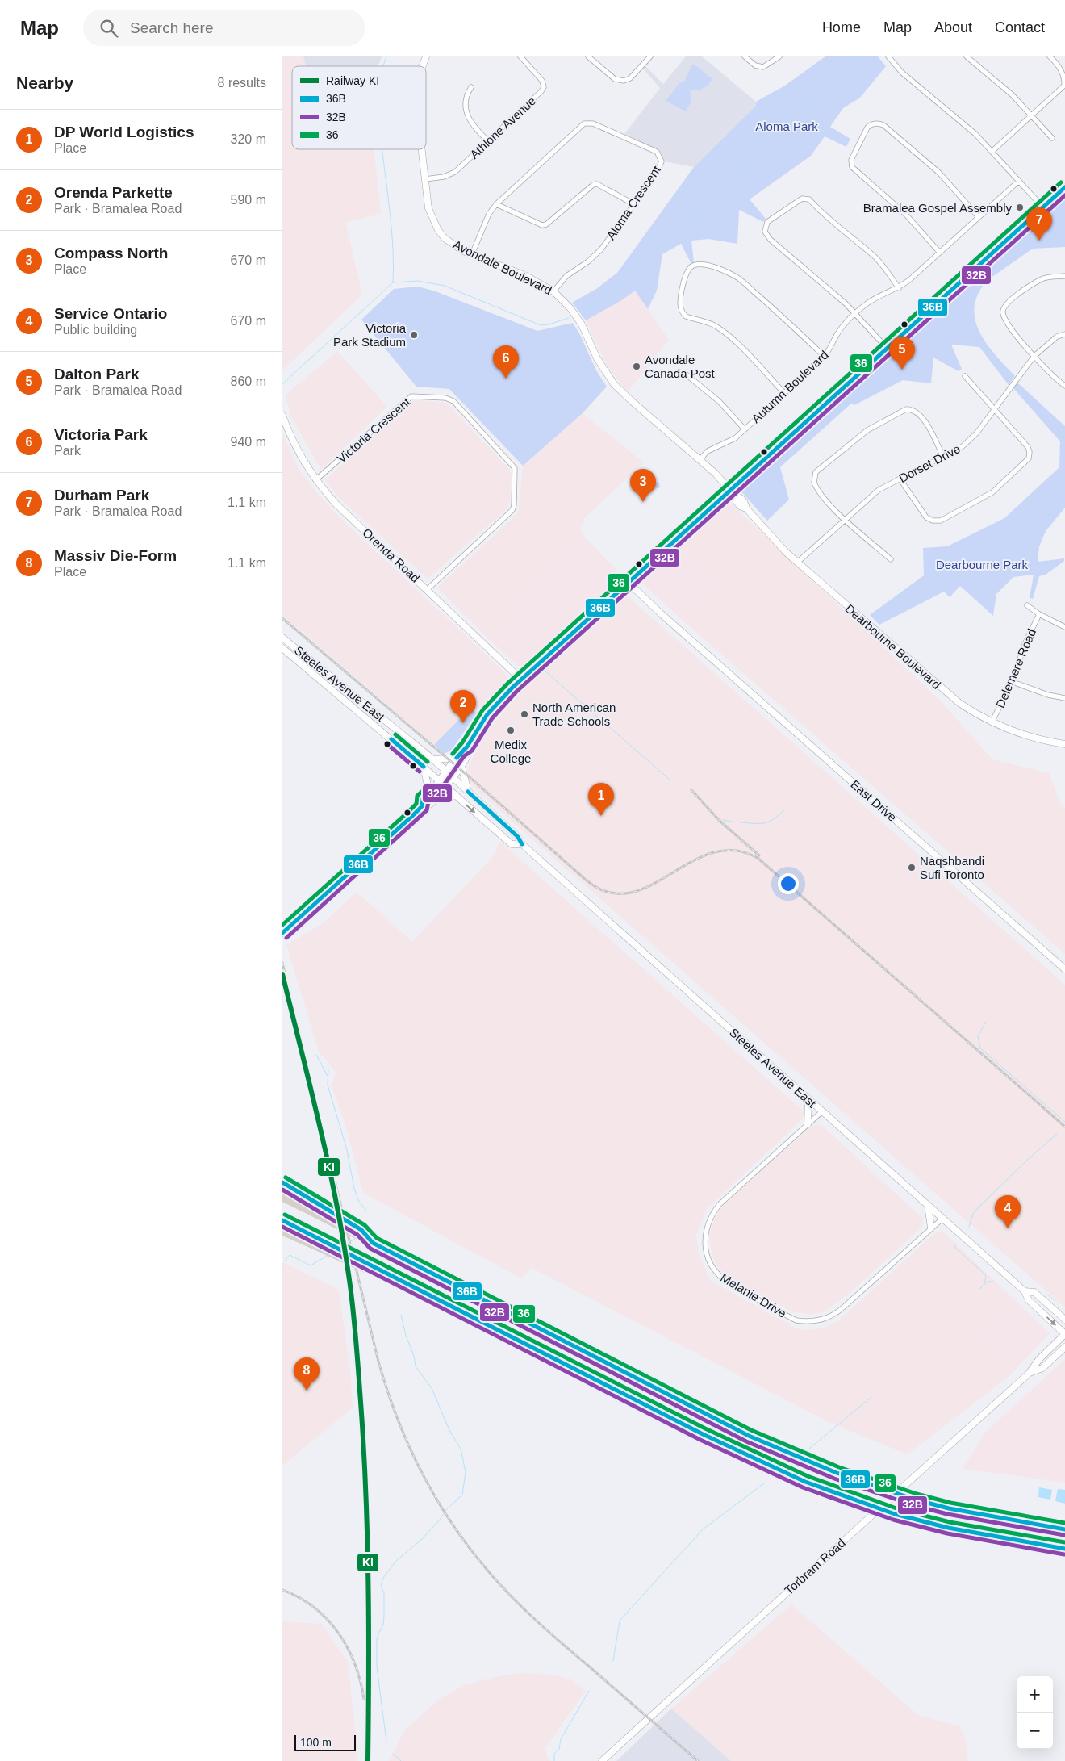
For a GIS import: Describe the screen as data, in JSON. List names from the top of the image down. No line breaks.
{"streets":{"main road":["Avondale Boulevard","Orenda Road","Dearbourne Boulevard","Steeles Avenue East","East Drive","Torbram Road"],"street":["Athlone Avenue","Aloma Crescent","Autumn Boulevard","Victoria Crescent","Dorset Drive","Delemere Road","Melanie Drive"]},"crossings":[["Athlone Avenue","Avondale Boulevard"],["Aloma Crescent","Avondale Boulevard"],["Avondale Boulevard","Autumn Boulevard"],["Avondale Boulevard","Dearbourne Boulevard"],["Victoria Crescent","Orenda Road"],["Dorset Drive","Dearbourne Boulevard"],["Dearbourne Boulevard","Delemere Road"],["Steeles Avenue East","Melanie Drive"],["Steeles Avenue East","Torbram Road"]],"parks":["Aloma Park","Dearbourne Park"],"places":["Bramalea Gospel Assembly","Victoria Park Stadium","Avondale Canada Post","North American Trade Schools","Medix College","Naqshbandi Sufi Toronto"],"lines":["transit line 36","transit line 36B","transit line 32B","rail line KI"],"legend":["Railway KI","36B","32B","36"],"scale_bar":"100 m","page":{"header":"Map","search":"Search here","nav":["Home","Map","About","Contact"],"heading":["Nearby","8 results"],"list":[{"mark":"1","name":"DP World Logistics","note":"Place","value":"320 m"},{"mark":"2","name":"Orenda Parkette","note":"Park · Bramalea Road","value":"590 m"},{"mark":"3","name":"Compass North","note":"Place","value":"670 m"},{"mark":"4","name":"Service Ontario","note":"Public building","value":"670 m"},{"mark":"5","name":"Dalton Park","note":"Park · Bramalea Road","value":"860 m"},{"mark":"6","name":"Victoria Park","note":"Park","value":"940 m"},{"mark":"7","name":"Durham Park","note":"Park · Bramalea Road","value":"1.1 km"},{"mark":"8","name":"Massiv Die-Form","note":"Place","value":"1.1 km"}],"pins":["7","5","6","3","2","1","4","8"],"map_buttons":["+","−"],"scale":"100 m"}}
